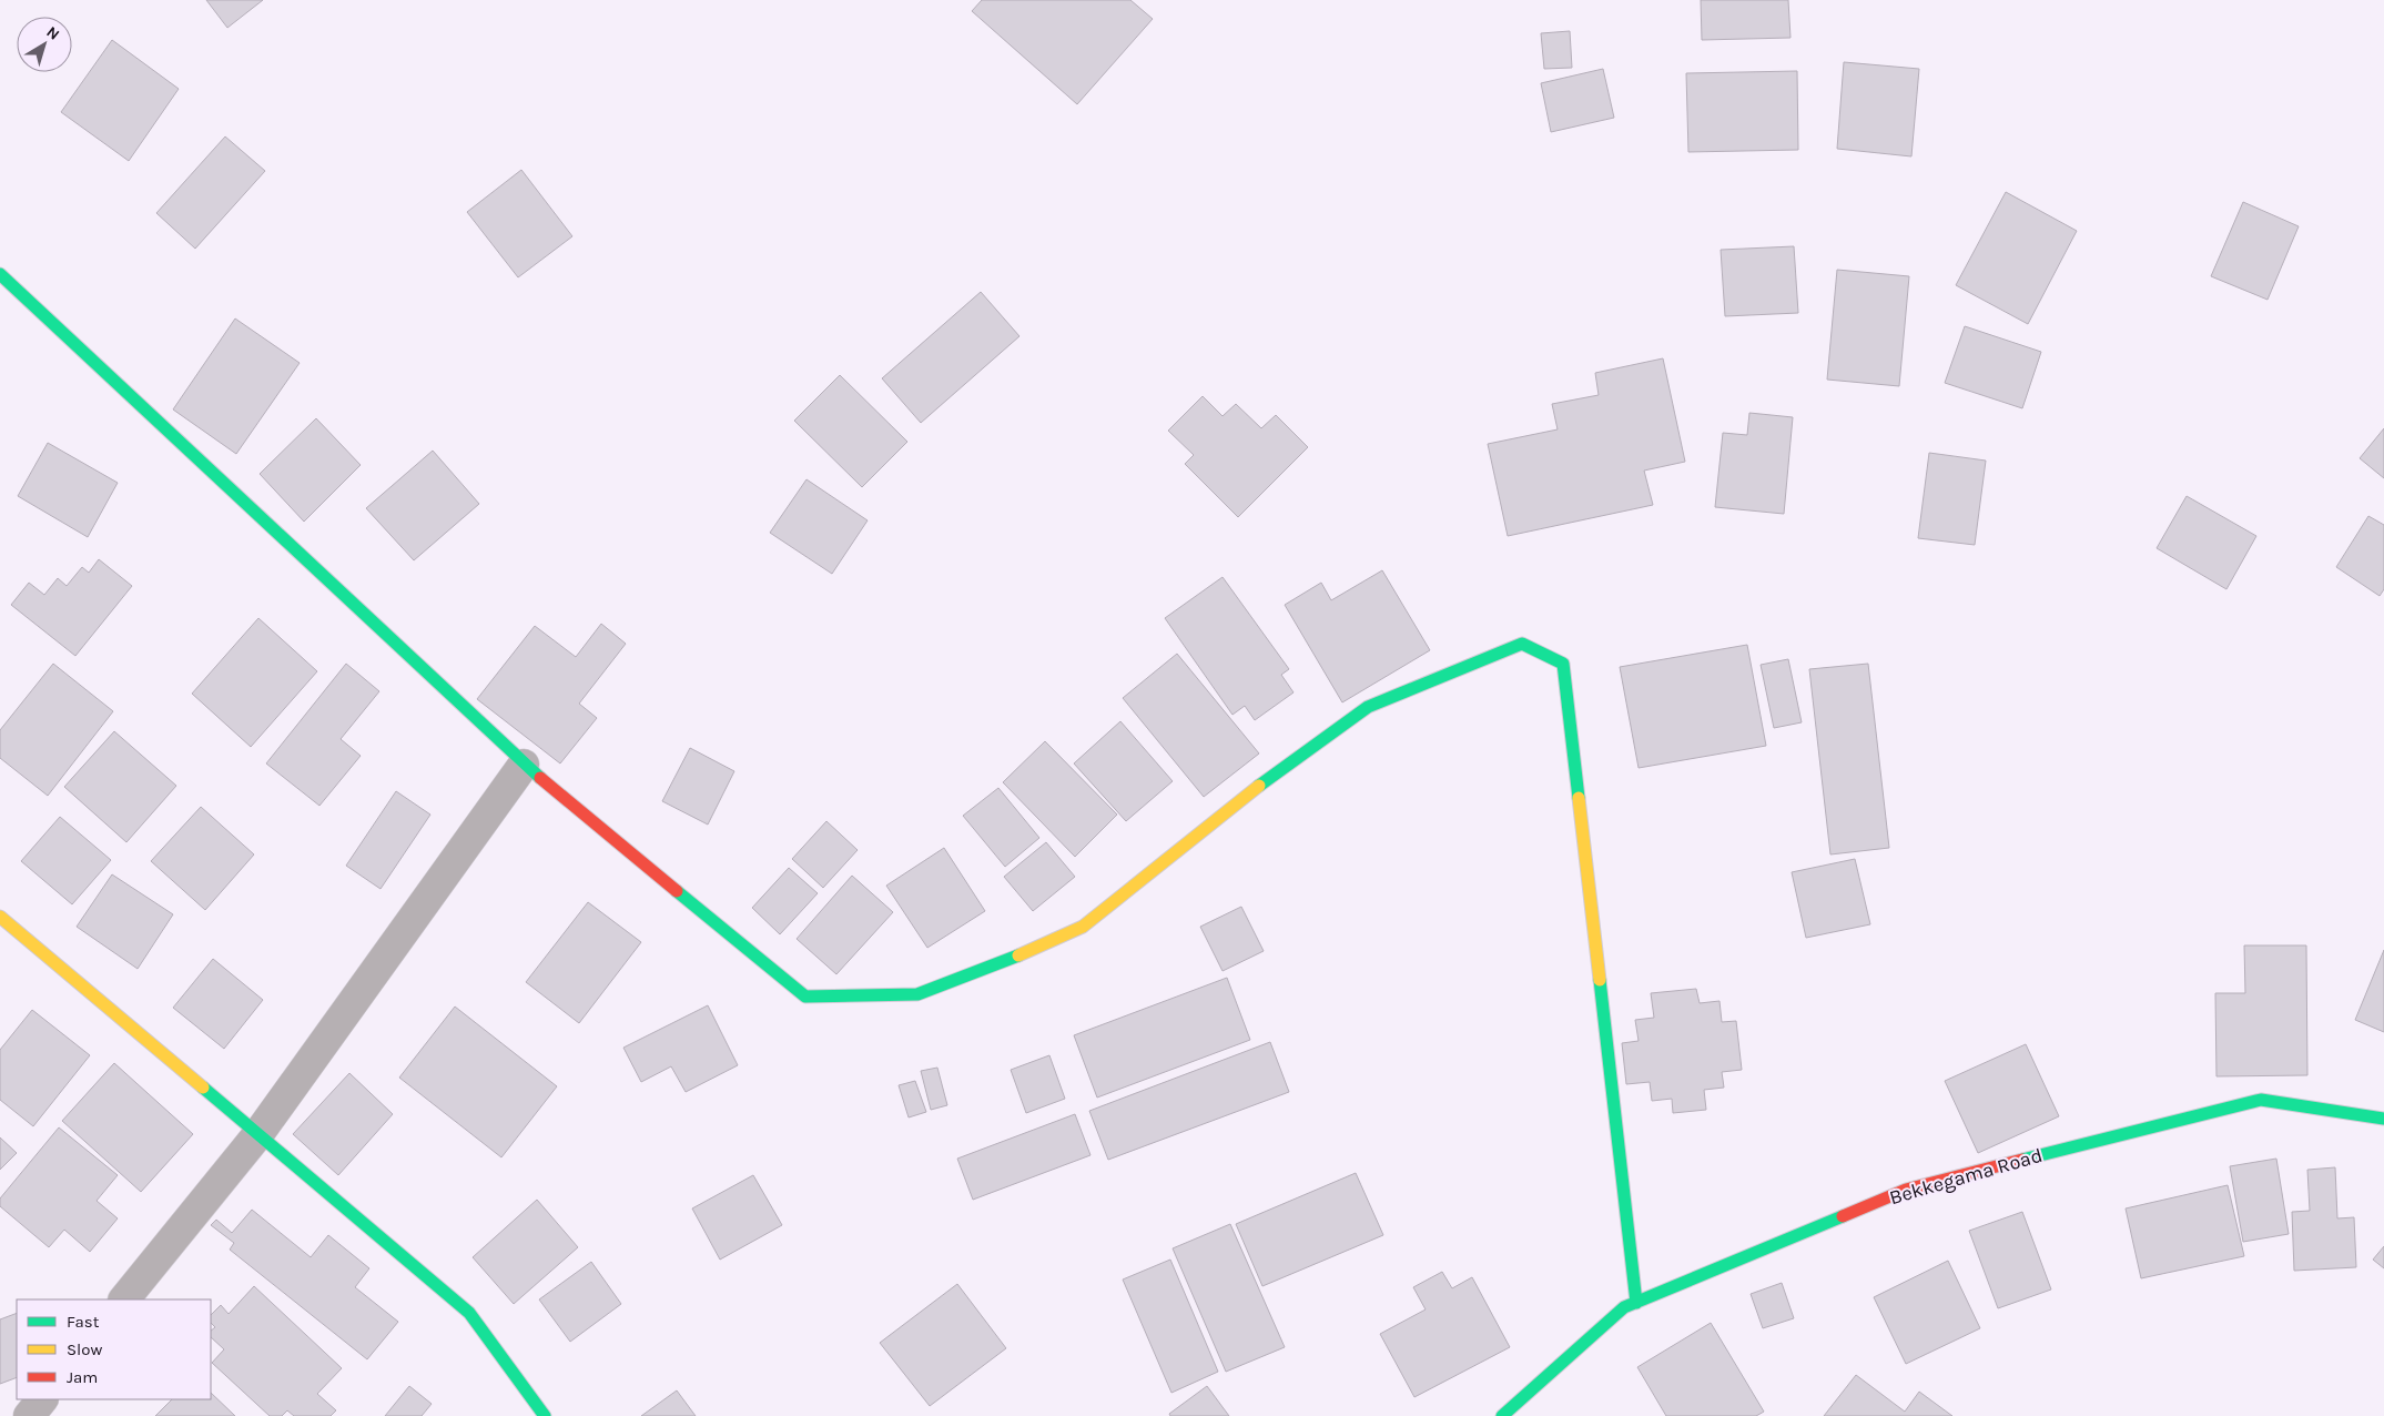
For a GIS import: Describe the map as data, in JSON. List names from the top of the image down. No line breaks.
{"streets":{"street":["Bekkegama Road"]},"legend":["Fast","Slow","Jam"],"north":"top right"}
